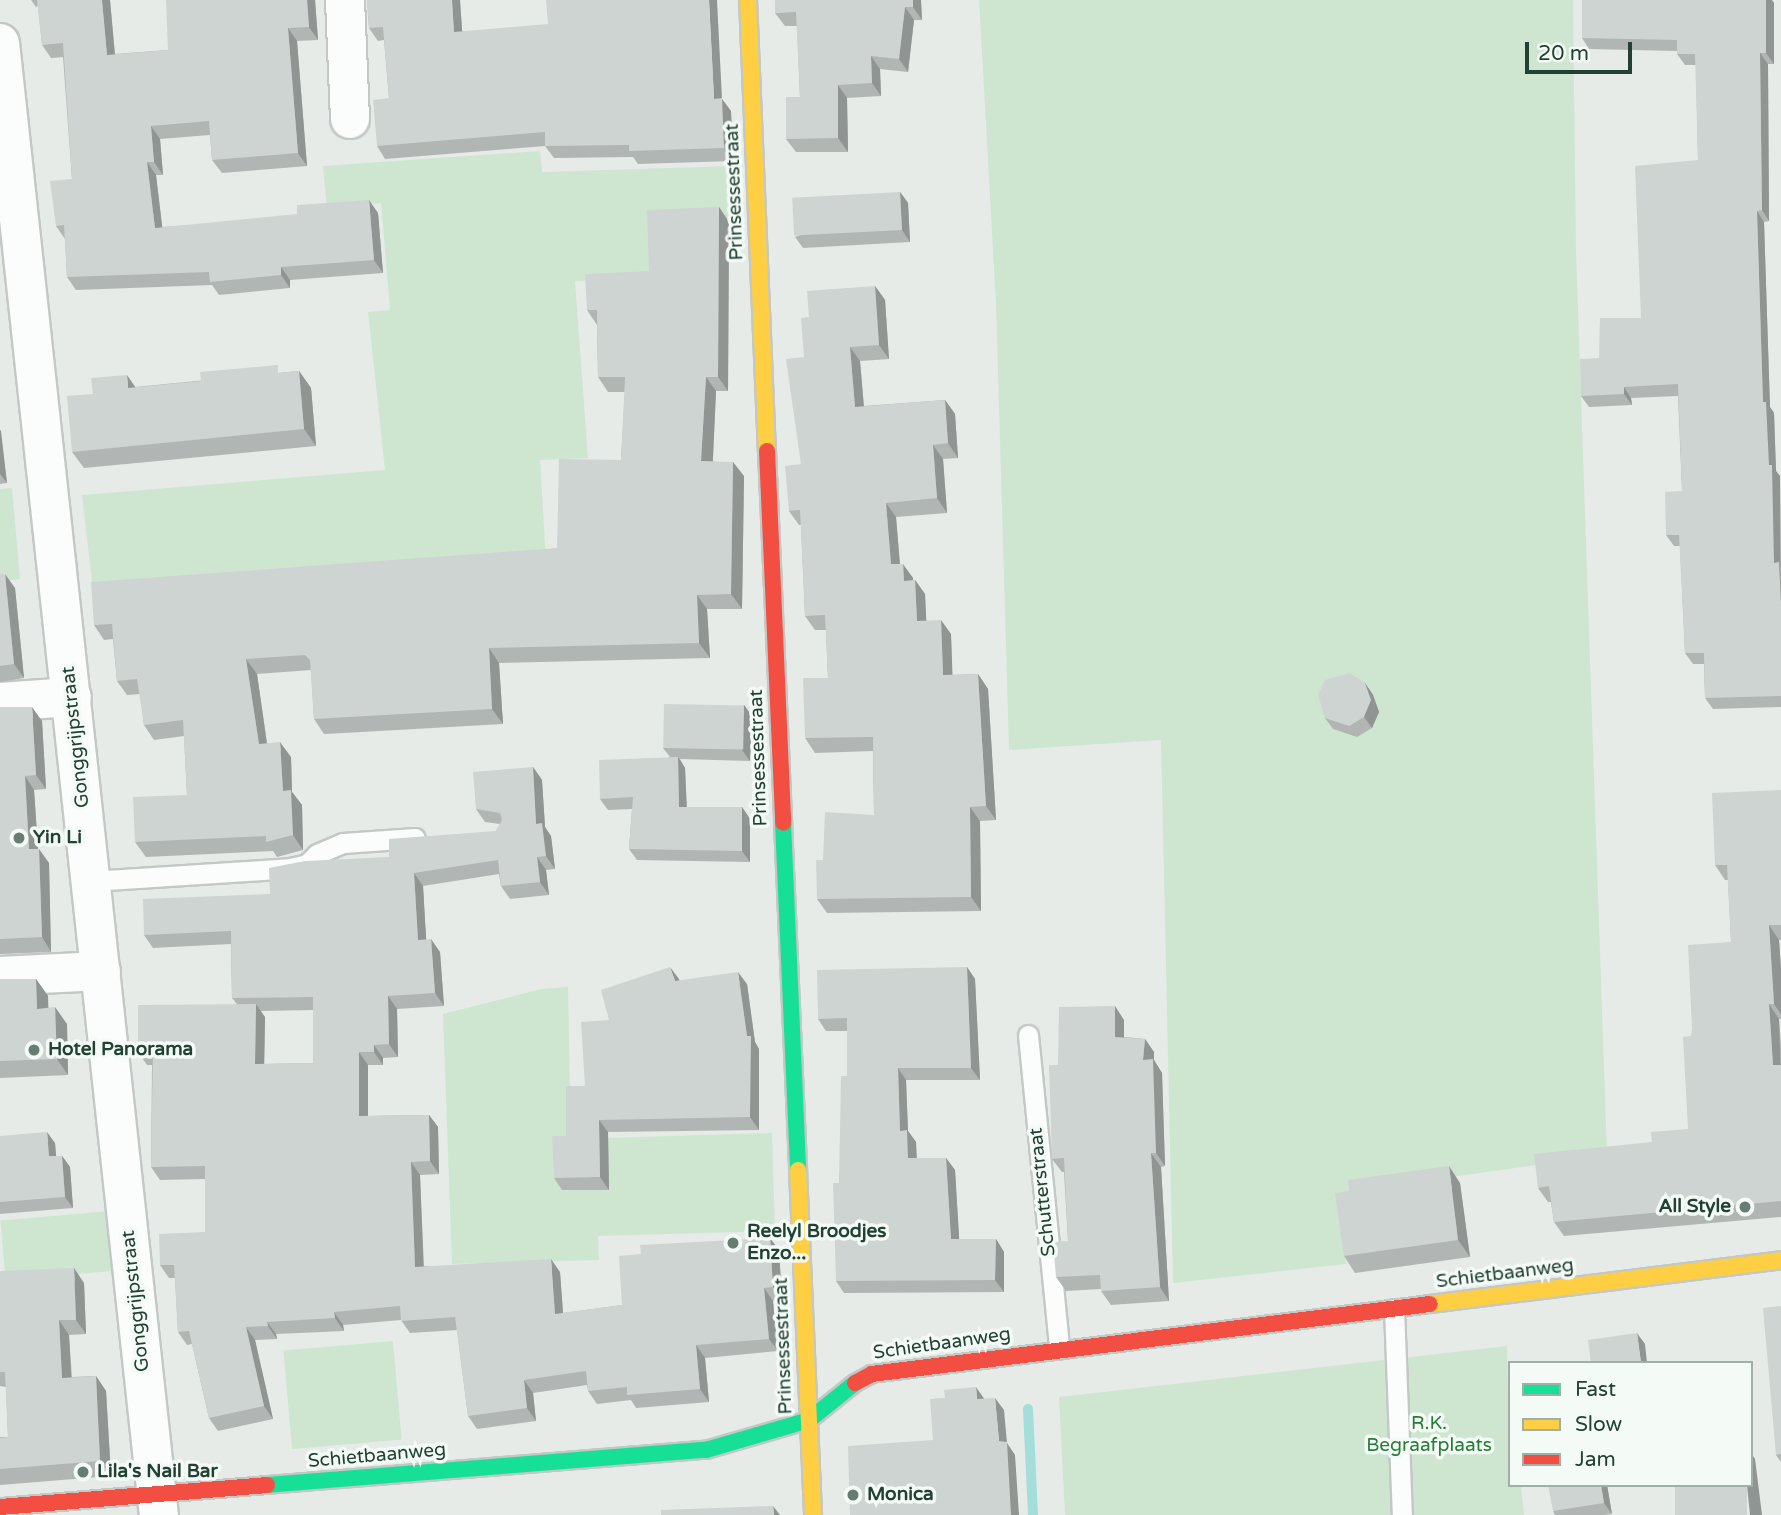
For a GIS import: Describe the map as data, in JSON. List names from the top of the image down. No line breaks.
{"streets":{"street":["Prinsessestraat","Gonggrijpstraat","Schietbaanweg"],"lane":["Schutterstraat"]},"crossings":[["Prinsessestraat","Schietbaanweg"],["Gonggrijpstraat","Schietbaanweg"],["Schutterstraat","Schietbaanweg"]],"parks":["R.K. Begraafplaats"],"places":["Yin Li","Hotel Panorama","All Style","Reelyl Broodjes Enzo...","Lila's Nail Bar","Monica"],"legend":["Fast","Slow","Jam"],"scale_bar":"20 m"}
